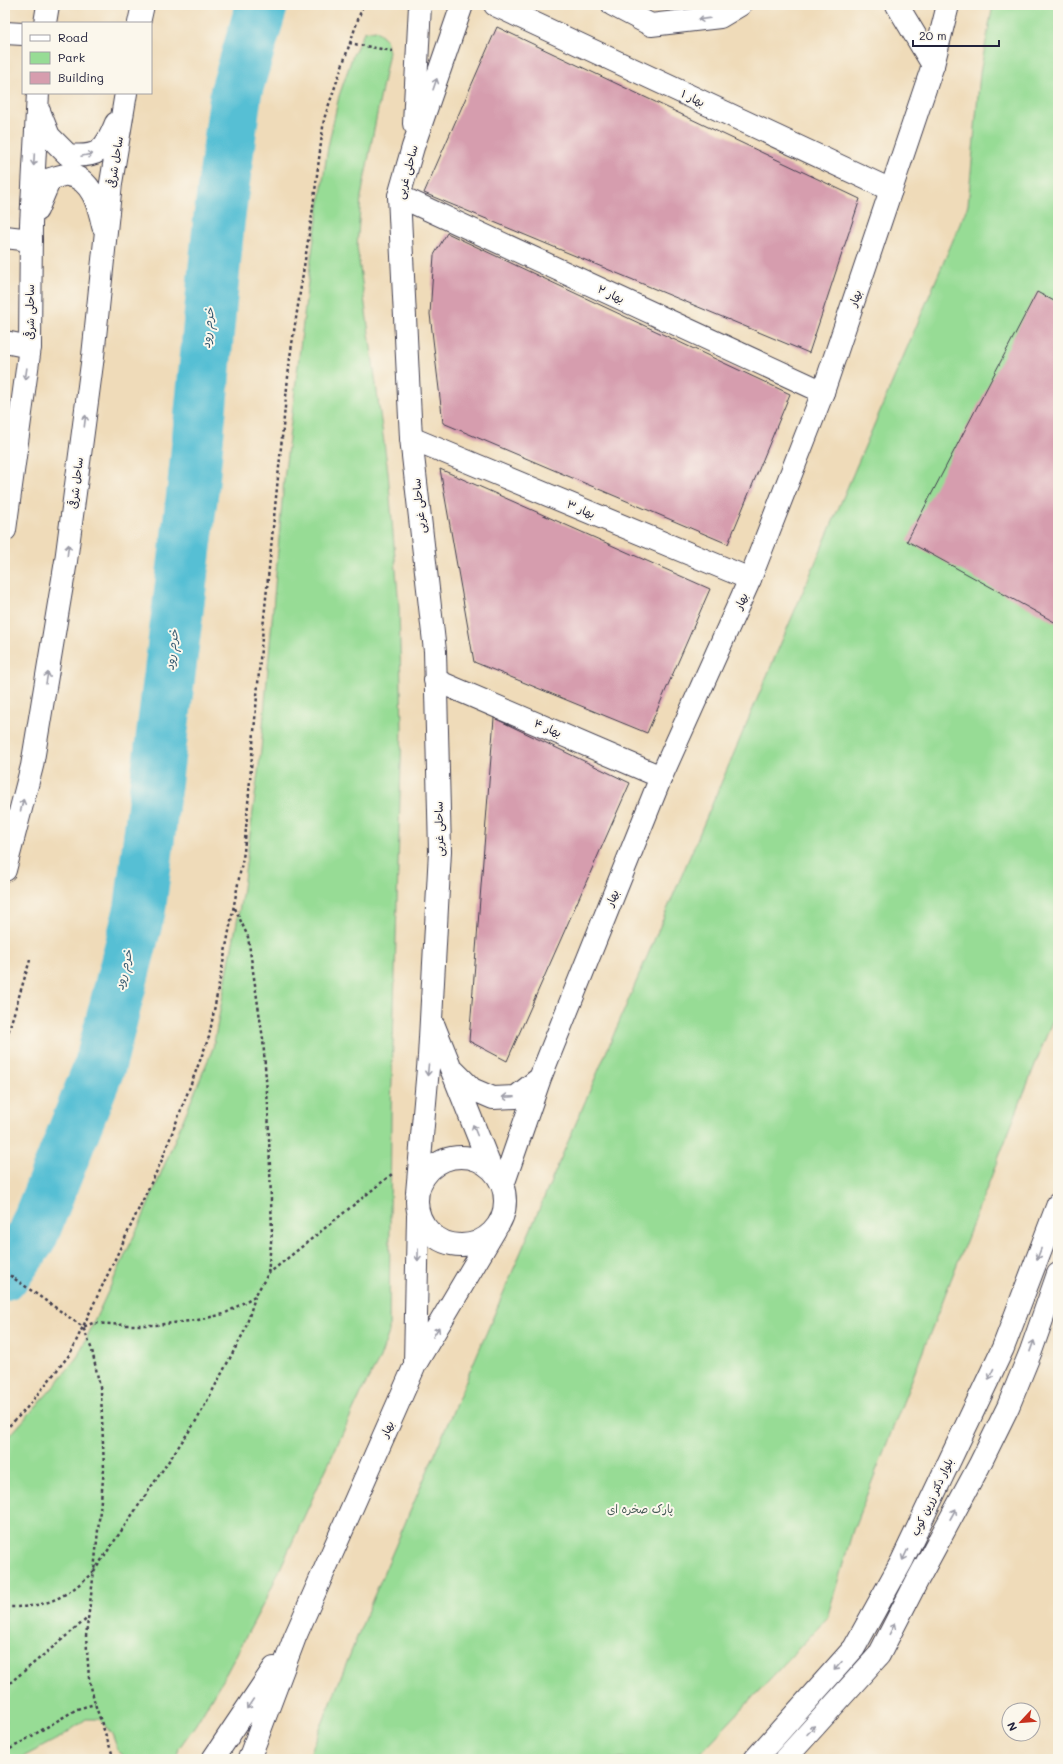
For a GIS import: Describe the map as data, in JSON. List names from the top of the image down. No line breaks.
{"streets":{"main road":["بهار ۱","ساحل شرقی","ساحلی غربی","بهار ۲","بهار","ساحلی شرقی","بهار ۳","بهار ۴","بلوار دکتر زرین کوب"]},"crossings":[["بهار ۱","بهار"],["ساحلی غربی","بهار ۲"],["ساحلی غربی","بهار"],["ساحلی غربی","بهار ۳"],["ساحلی غربی","بهار ۴"],["بهار ۲","بهار"],["بهار","بهار ۳"],["بهار","بهار ۴"]],"one_way":["ساحل شرقی","ساحلی شرقی"],"water":["خرم رود"],"parks":["پارک صخره ای"],"legend":["Road","Park","Building"],"scale_bar":"20 m","north":"bottom left"}
